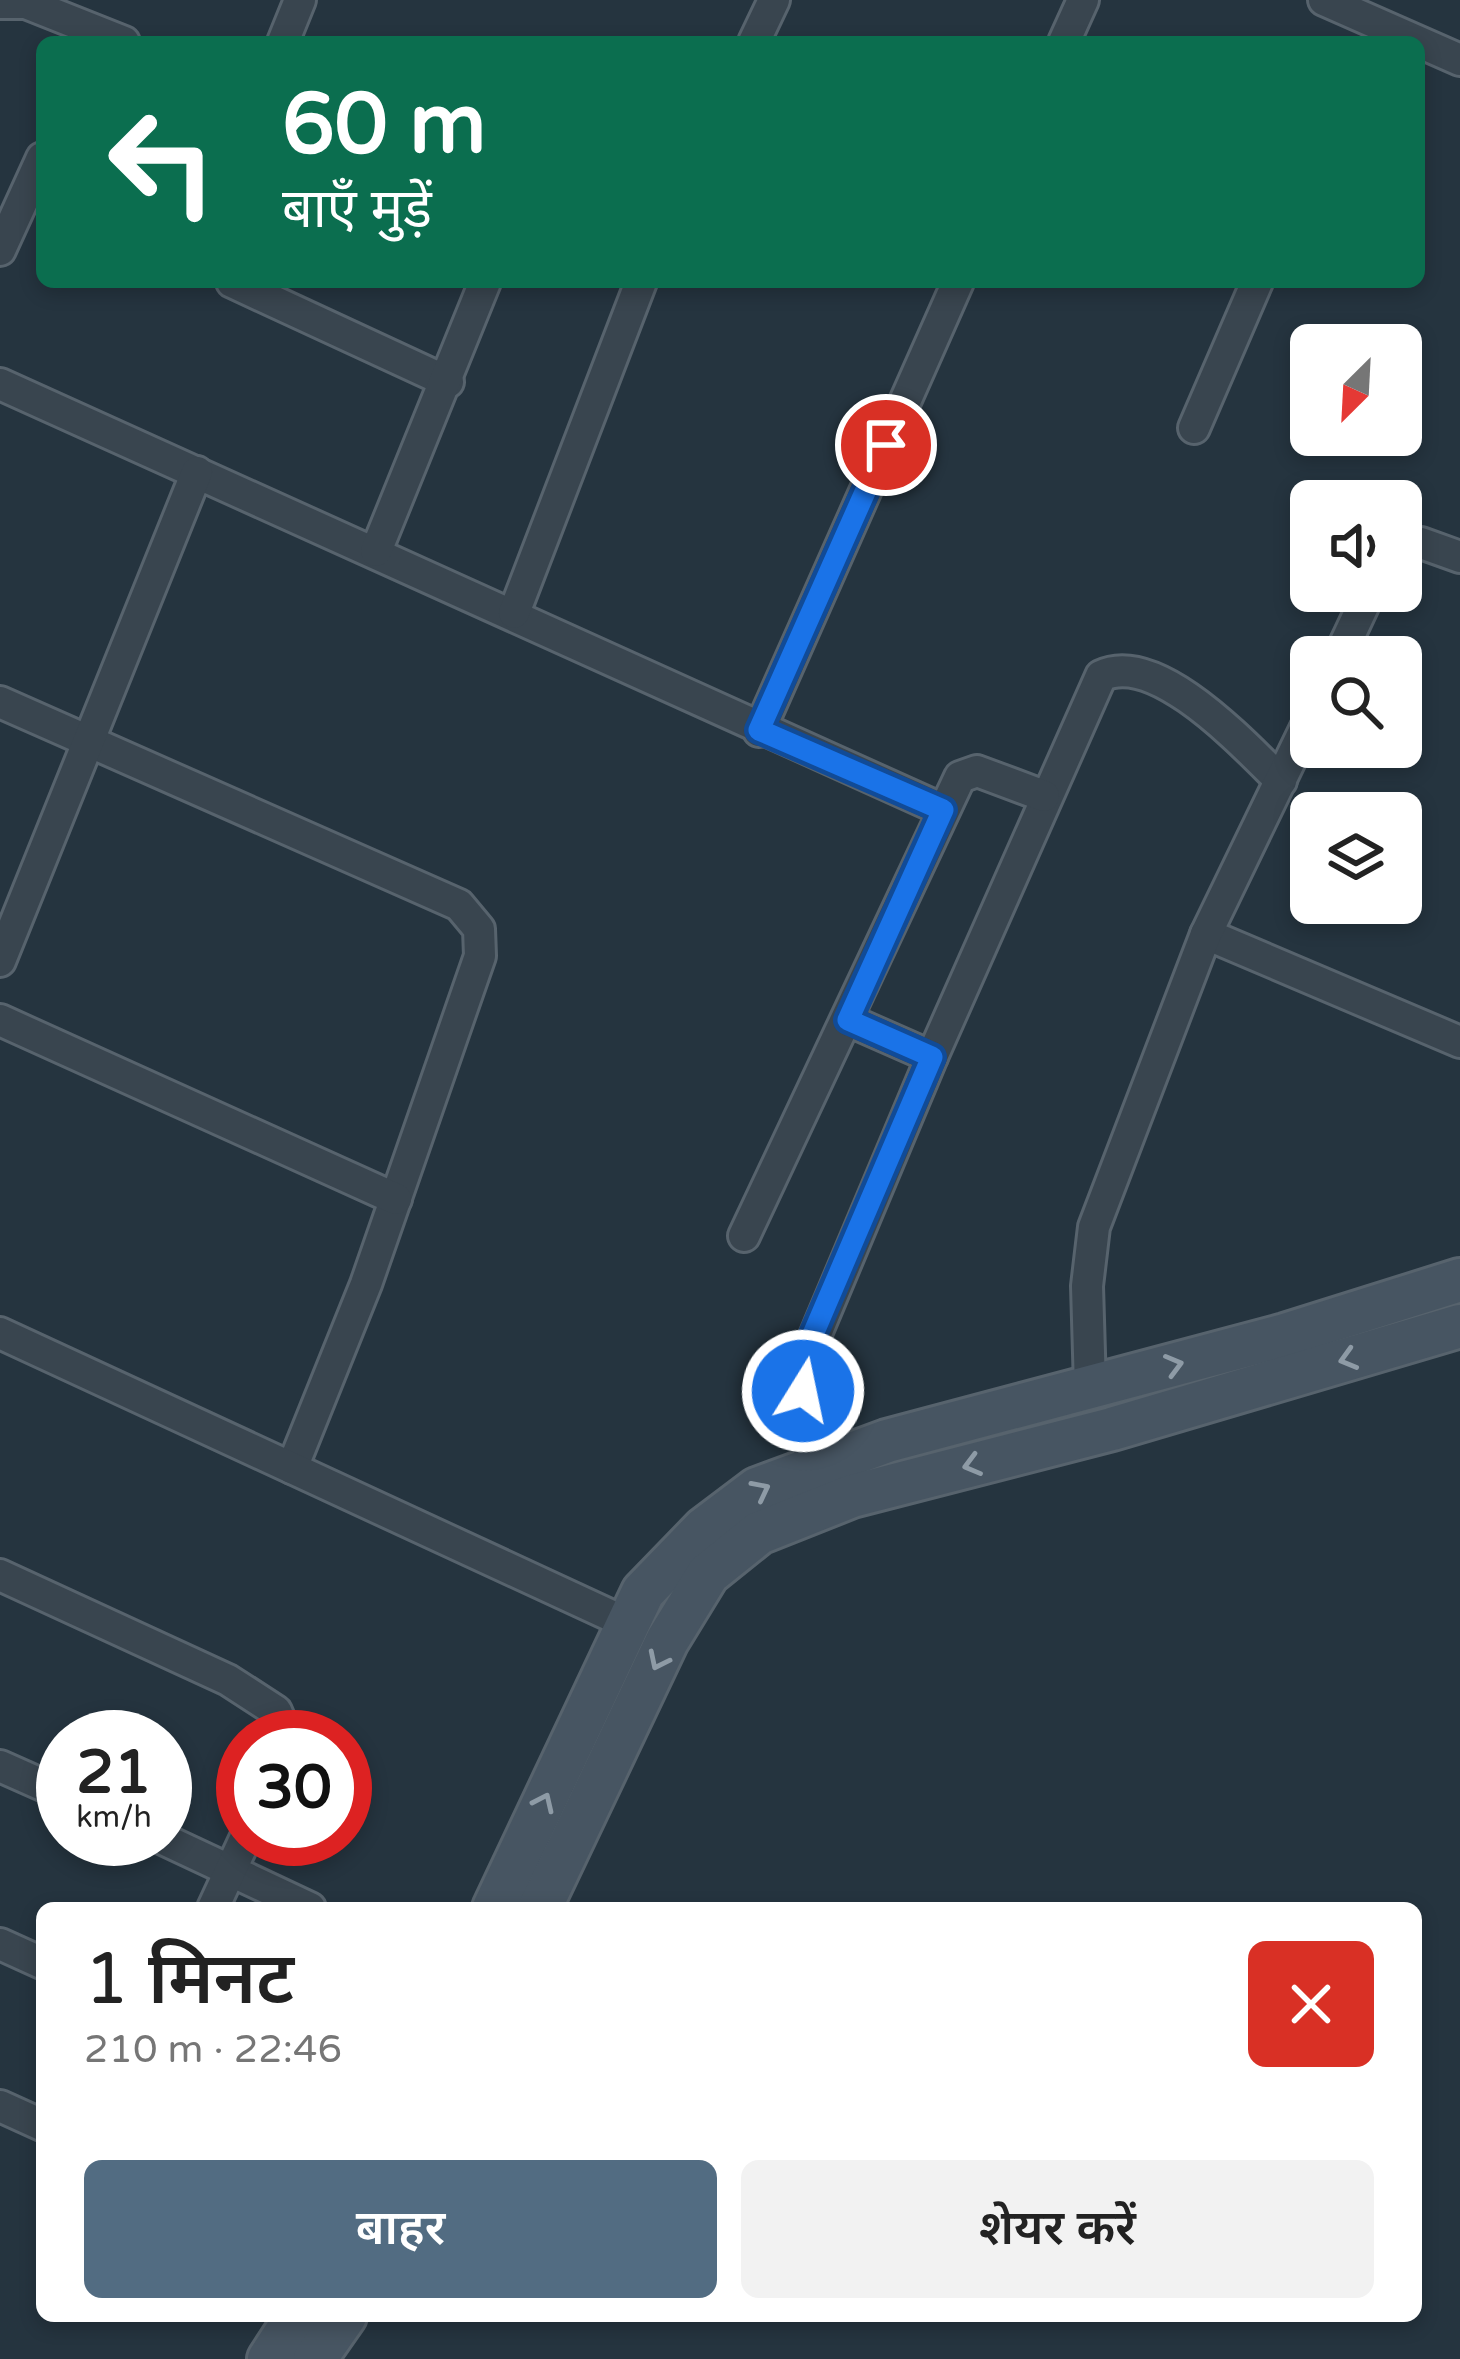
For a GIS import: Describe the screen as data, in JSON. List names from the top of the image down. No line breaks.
{"north":"bottom left","page":{"turn":["60 m","बाएँ मुड़ें"],"speed":"21 km/h","limit":"30","heading":["1 मिनट","210 m · 22:46"],"buttons":["बाहर","शेयर करें"]}}
